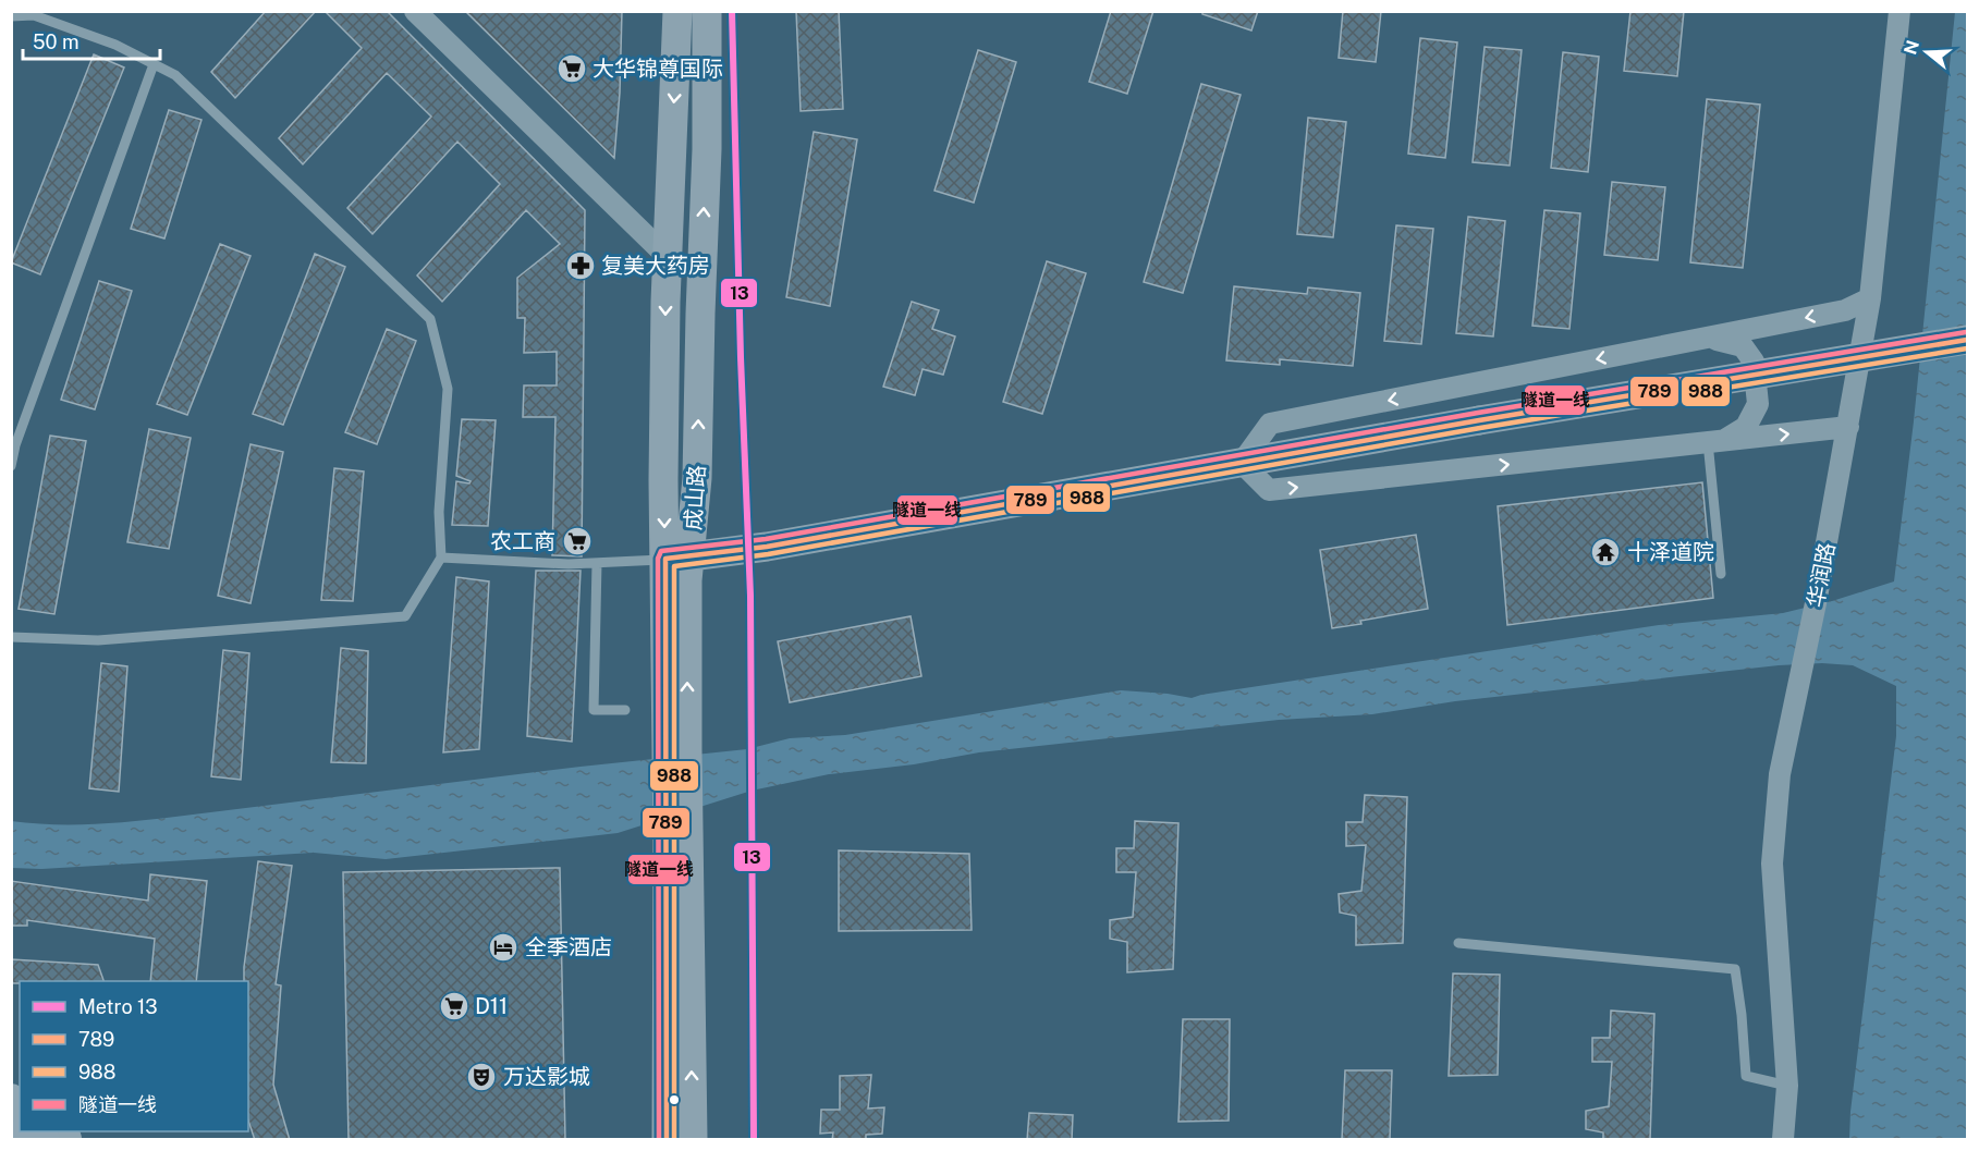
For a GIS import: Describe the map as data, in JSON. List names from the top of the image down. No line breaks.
{"streets":{"main road":["成山路"],"street":["华润路"]},"places":{"supermarket":["大华锦尊国际","农工商","D11"],"pharmacy":["复美大药房"],"temple":["十泽道院"],"hotel":["全季酒店"],"theatre":["万达影城"]},"lines":["metro line 13","transit line 隧道一线","transit line 789","transit line 988"],"legend":["Metro 13","789","988","隧道一线"],"scale_bar":"50 m","north":"left"}
